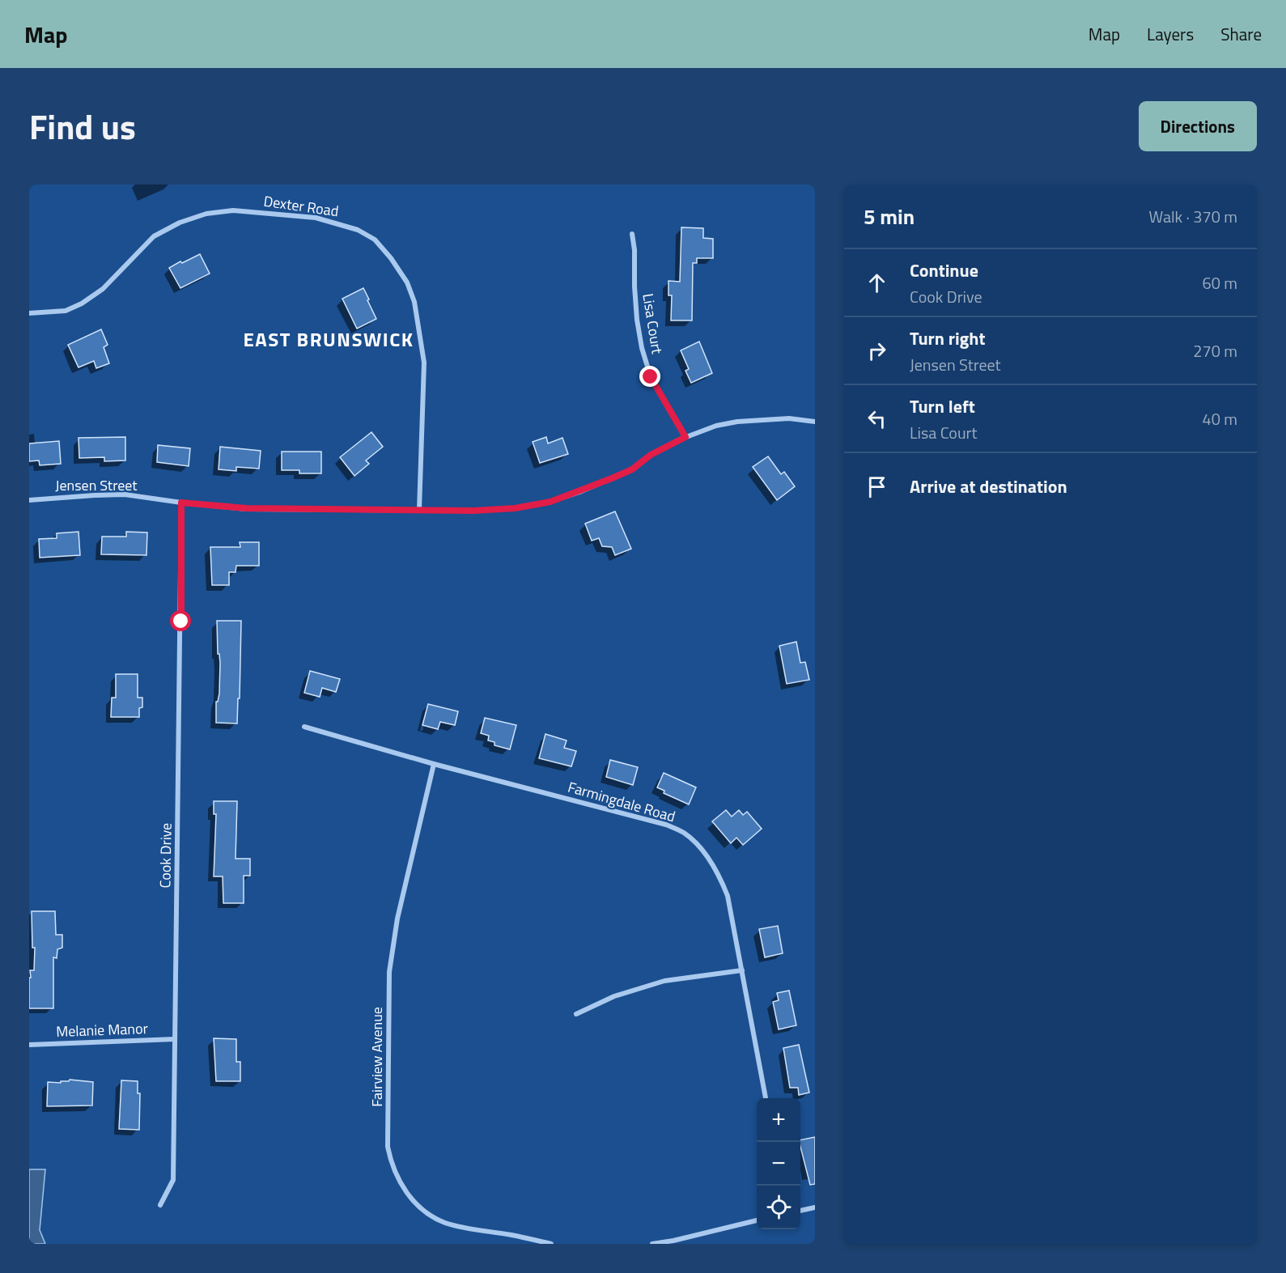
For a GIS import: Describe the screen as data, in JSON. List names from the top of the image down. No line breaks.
{"streets":{"street":["Dexter Road","Lisa Court","Jensen Street","Farmingdale Road","Cook Drive","Melanie Manor","Fairview Avenue"]},"crossings":[["Dexter Road","Jensen Street"],["Lisa Court","Jensen Street"],["Jensen Street","Cook Drive"],["Farmingdale Road","Fairview Avenue"],["Cook Drive","Melanie Manor"]],"districts":["EAST BRUNSWICK"],"page":{"header":"Map","nav":["Map","Layers","Share"],"title":"Find us","buttons":"Directions","heading":["5 min","Walk · 370 m"],"list":[["Continue","Cook Drive","60 m"],["Turn right","Jensen Street","270 m"],["Turn left","Lisa Court","40 m"],"Arrive at destination"],"map_buttons":["+","−"]}}
